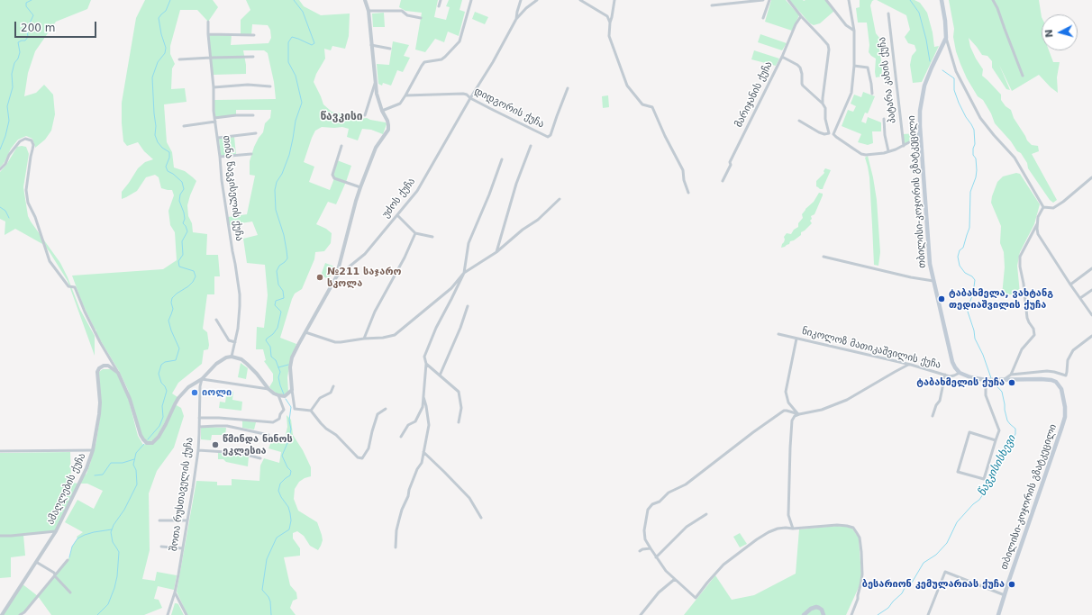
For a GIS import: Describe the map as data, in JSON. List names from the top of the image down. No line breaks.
{"streets":{"main road":["თბილისი-კოჯორის გზატკეცილი"],"street":["პატარა კახის ქუჩა","მარიჯანის ქუჩა","დიდგორის ქუჩა","თინა წავკისელის ქუჩა","უძოს ქუჩა","ნიკოლოზ მათიკაშვილის ქუჩა","ამაღლების ქუჩა","შოთა რუსთაველის ქუჩა"]},"crossings":[["დიდგორის ქუჩა","უძოს ქუჩა"],["თბილისი-კოჯორის გზატკეცილი","ნიკოლოზ მათიკაშვილის ქუჩა"]],"districts":["წავკისი"],"water":["წავკისისხევი"],"places":["№211 საჯარო სკოლა","ტაბახმელა, ვახტანგ თედიაშვილის ქუჩა","ტაბახმელის ქუჩა","იოლი","წმინდა ნინოს ეკლესია","ბესარიონ კემულარიას ქუჩა"],"scale_bar":"200 m","north":"left"}
